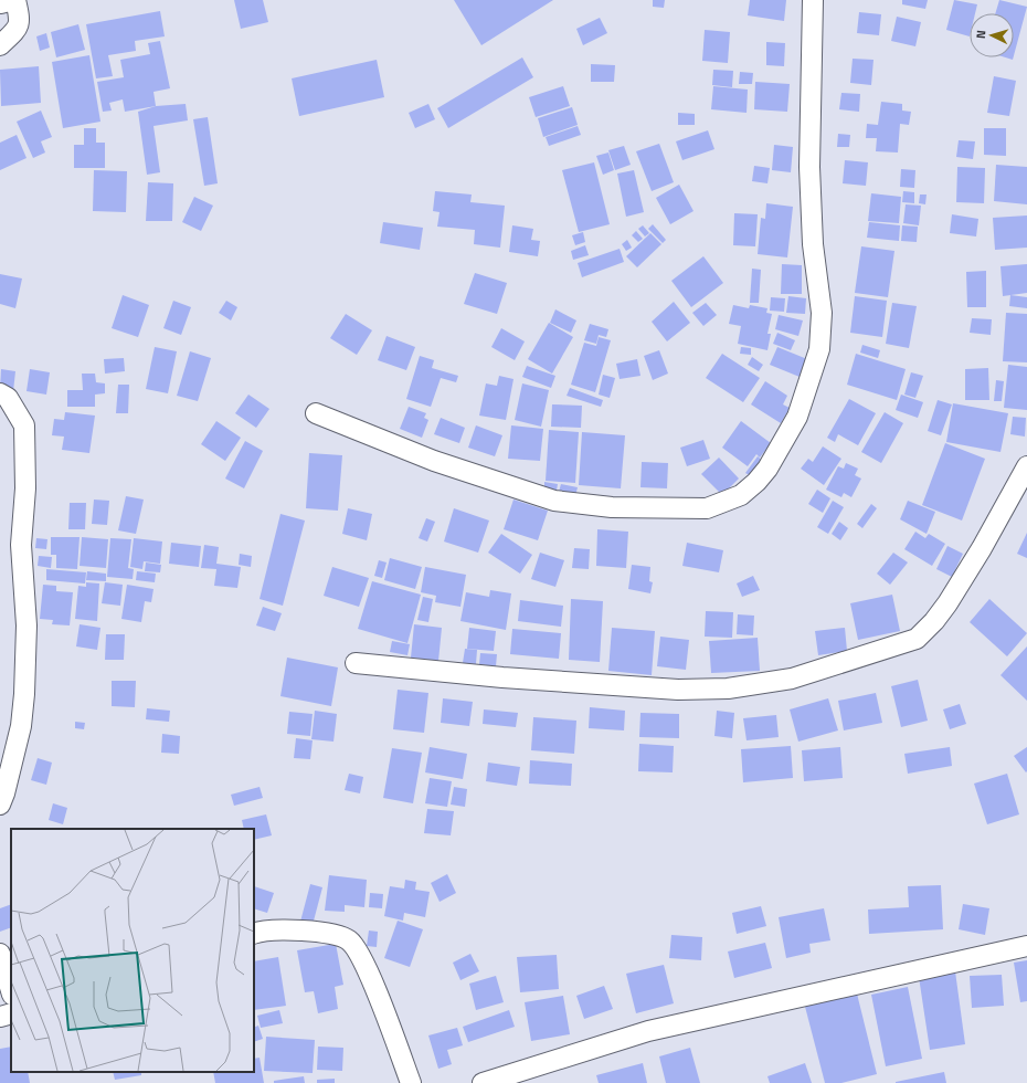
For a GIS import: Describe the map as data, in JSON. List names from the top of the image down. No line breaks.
{"north":"left"}
